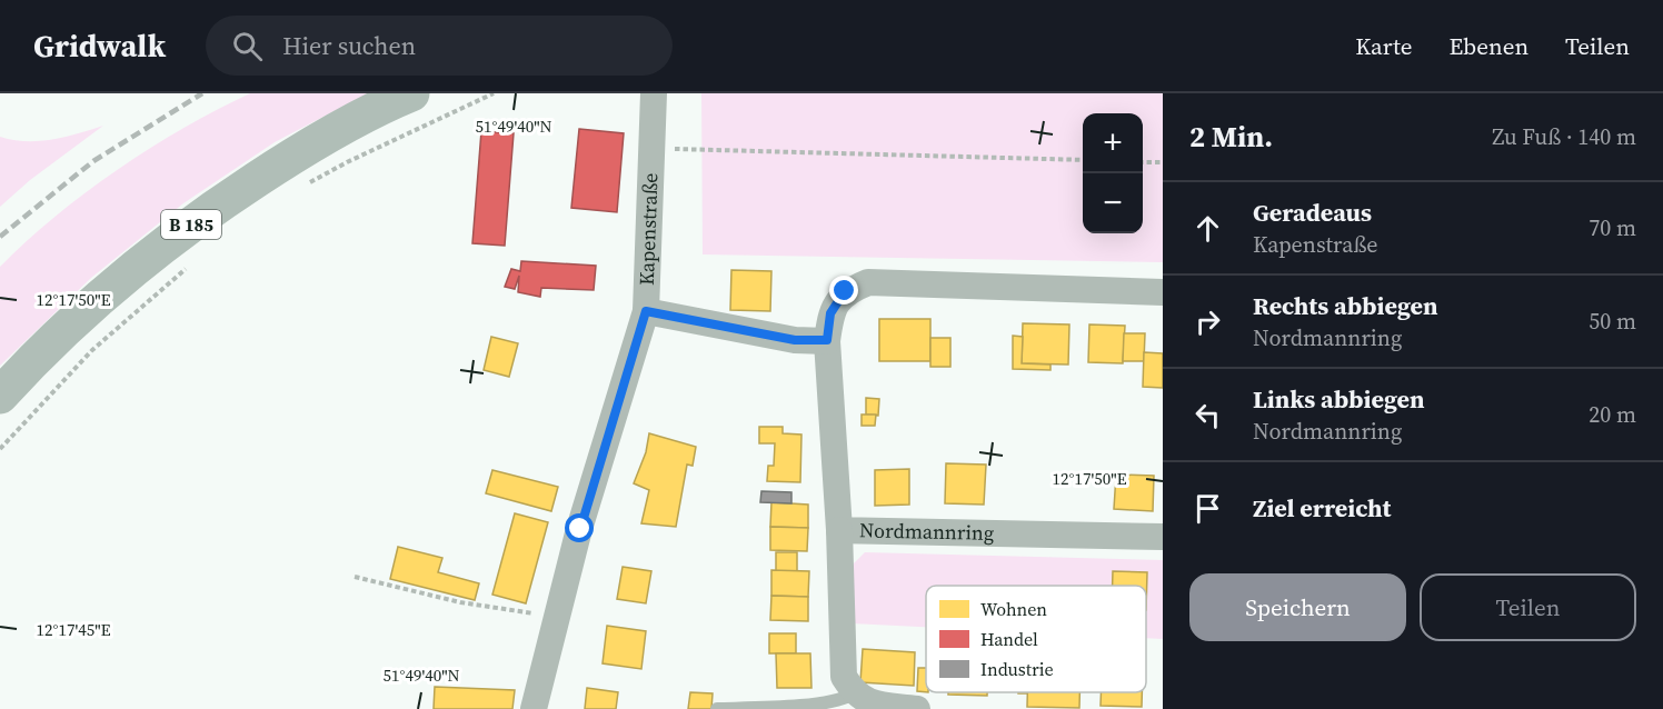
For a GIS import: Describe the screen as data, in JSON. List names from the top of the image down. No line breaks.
{"streets":{"main road":["B 185"],"street":["Kapenstraße","Nordmannring"]},"legend":["Wohnen","Handel","Industrie"],"page":{"header":"Gridwalk","search":"Hier suchen","nav":["Karte","Ebenen","Teilen"],"heading":["2 Min.","Zu Fuß · 140 m"],"map_buttons":["+","−"],"list":[["Geradeaus","Kapenstraße","70 m"],["Rechts abbiegen","Nordmannring","50 m"],["Links abbiegen","Nordmannring","20 m"],"Ziel erreicht"],"buttons":["Speichern","Teilen"]},"coordinates":["51°49'40\"N","12°17'50\"E","12°17'45\"E"]}
